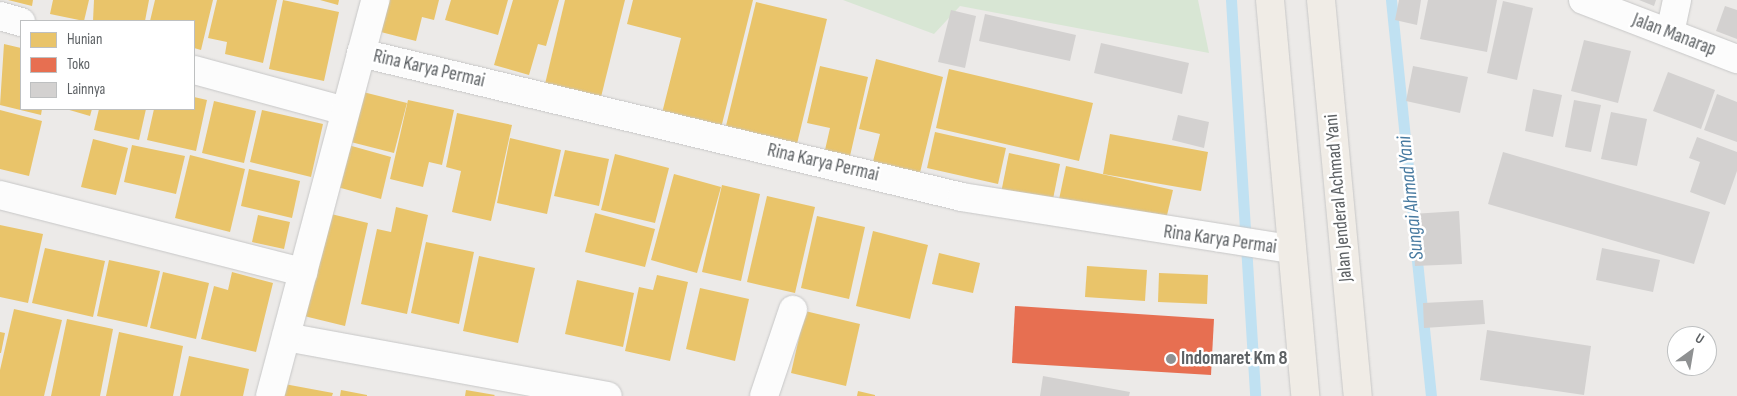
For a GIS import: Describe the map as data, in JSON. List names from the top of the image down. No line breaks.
{"streets":{"highway":["Jalan Jenderal Achmad Yani"],"street":["Jalan Manarap","Rina Karya Permai"]},"water":["Sungai Ahmad Yani"],"places":["Indomaret Km 8"],"legend":["Hunian","Toko","Lainnya"],"north":"top right"}
